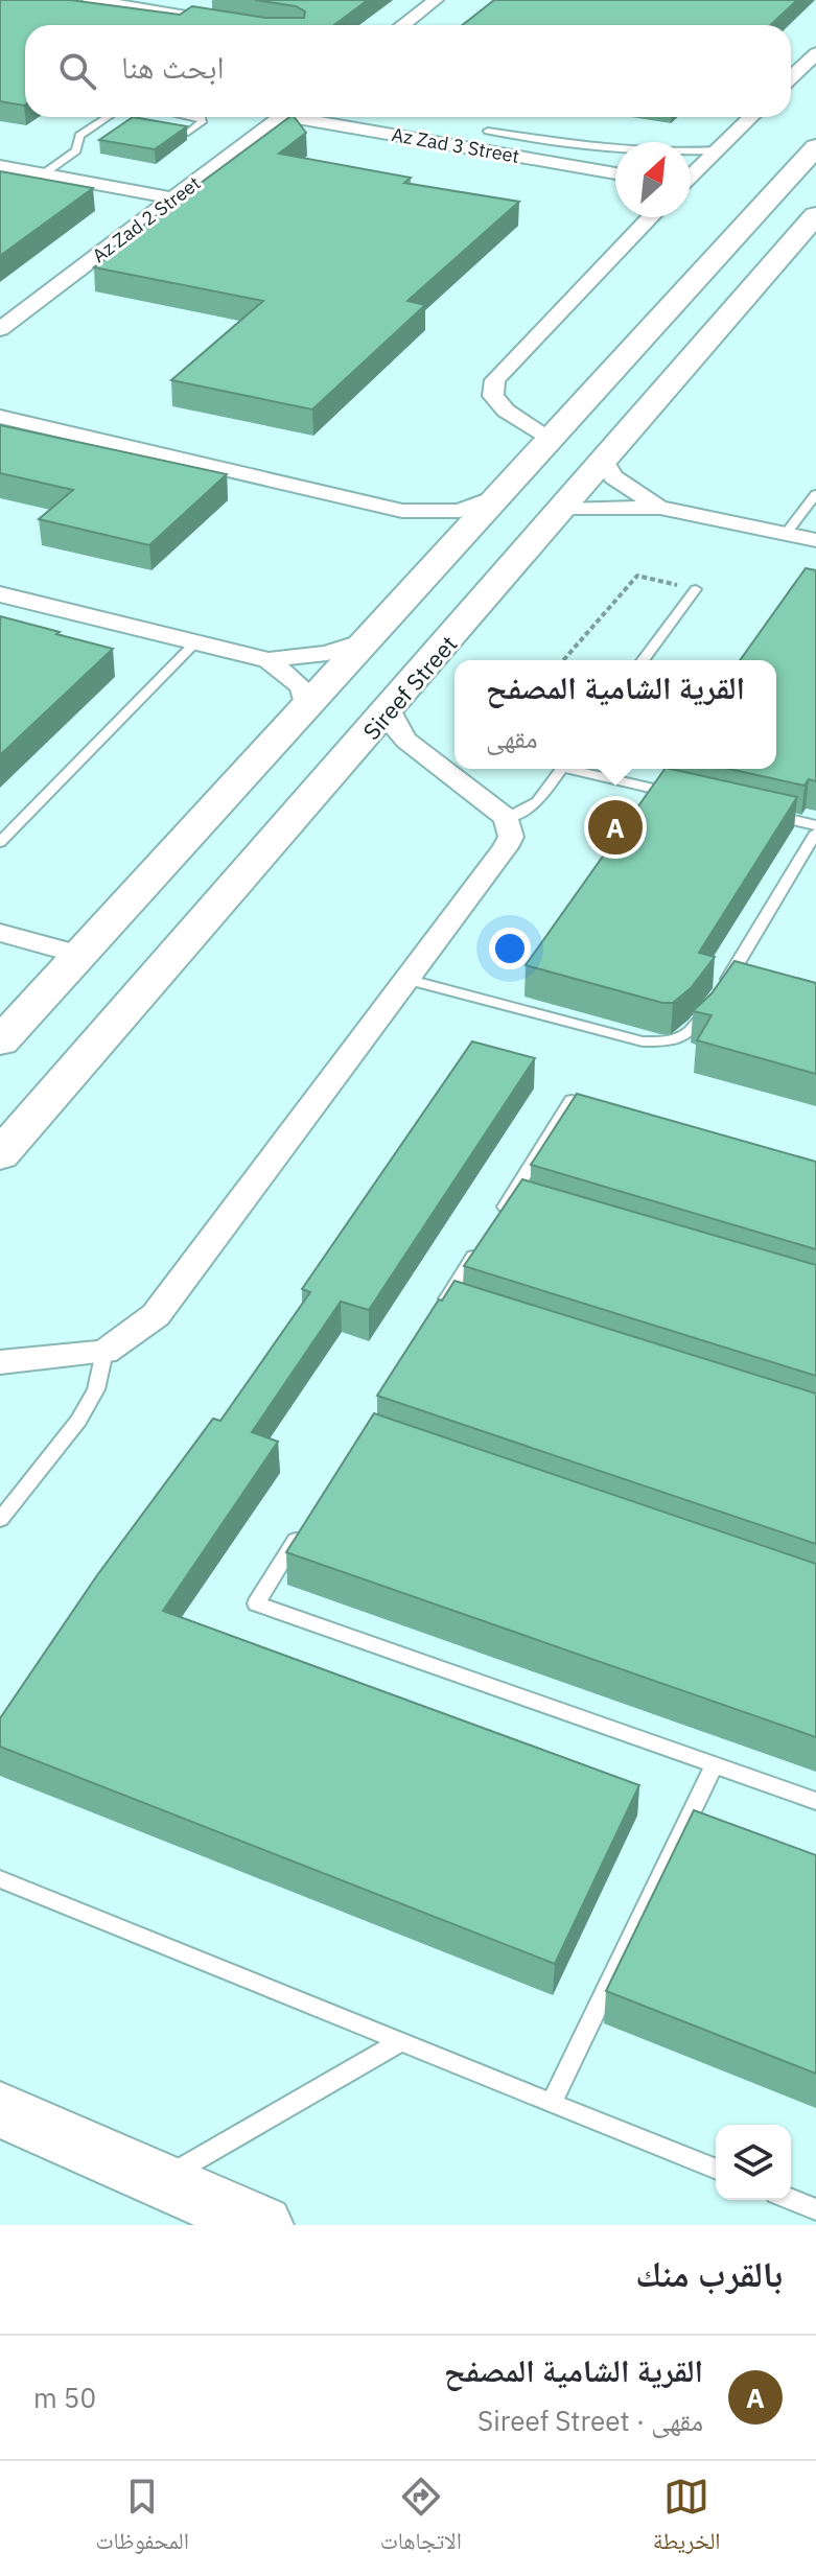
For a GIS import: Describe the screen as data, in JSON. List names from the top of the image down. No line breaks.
{"streets":{"main road":["Sireef Street"],"street":["Az Zad 3 Street","Az Zad 2 Street"]},"north":"top right","page":{"search":"ابحث هنا","popup":["القرية الشامية المصفح","مقهى"],"pins":"A","heading":"بالقرب منك","list":[{"mark":"A","name":"القرية الشامية المصفح","note":"مقهى · Sireef Street","value":"50 m"}],"nav":["الخريطة","الاتجاهات","المحفوظات"]}}
